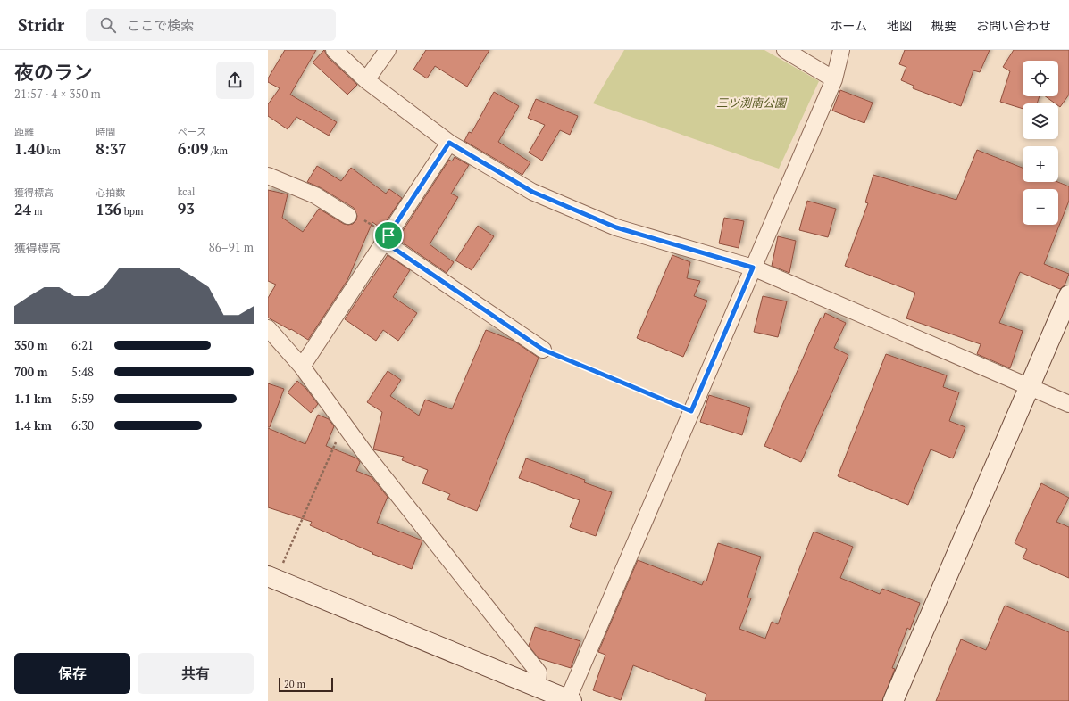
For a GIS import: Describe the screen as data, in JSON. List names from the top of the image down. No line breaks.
{"parks":["三ツ渕南公園"],"scale_bar":"20 m","page":{"header":"Stridr","search":"ここで検索","nav":["ホーム","地図","概要","お問い合わせ"],"heading":["夜のラン","21:57 · 4 × 350 m"],"map_buttons":["+","−"],"stats":[["距離","1.40 km"],["時間","8:37"],["ペース","6:09 /km"],["獲得標高","24 m"],["心拍数","136 bpm"],["kcal","93"]],"chart":["獲得標高","86–91 m"],"list":[{"name":"350 m","note":"6:21"},{"name":"700 m","note":"5:48"},{"name":"1.1 km","note":"5:59"},{"name":"1.4 km","note":"6:30"}],"buttons":["保存","共有"],"scale":"20 m"}}
